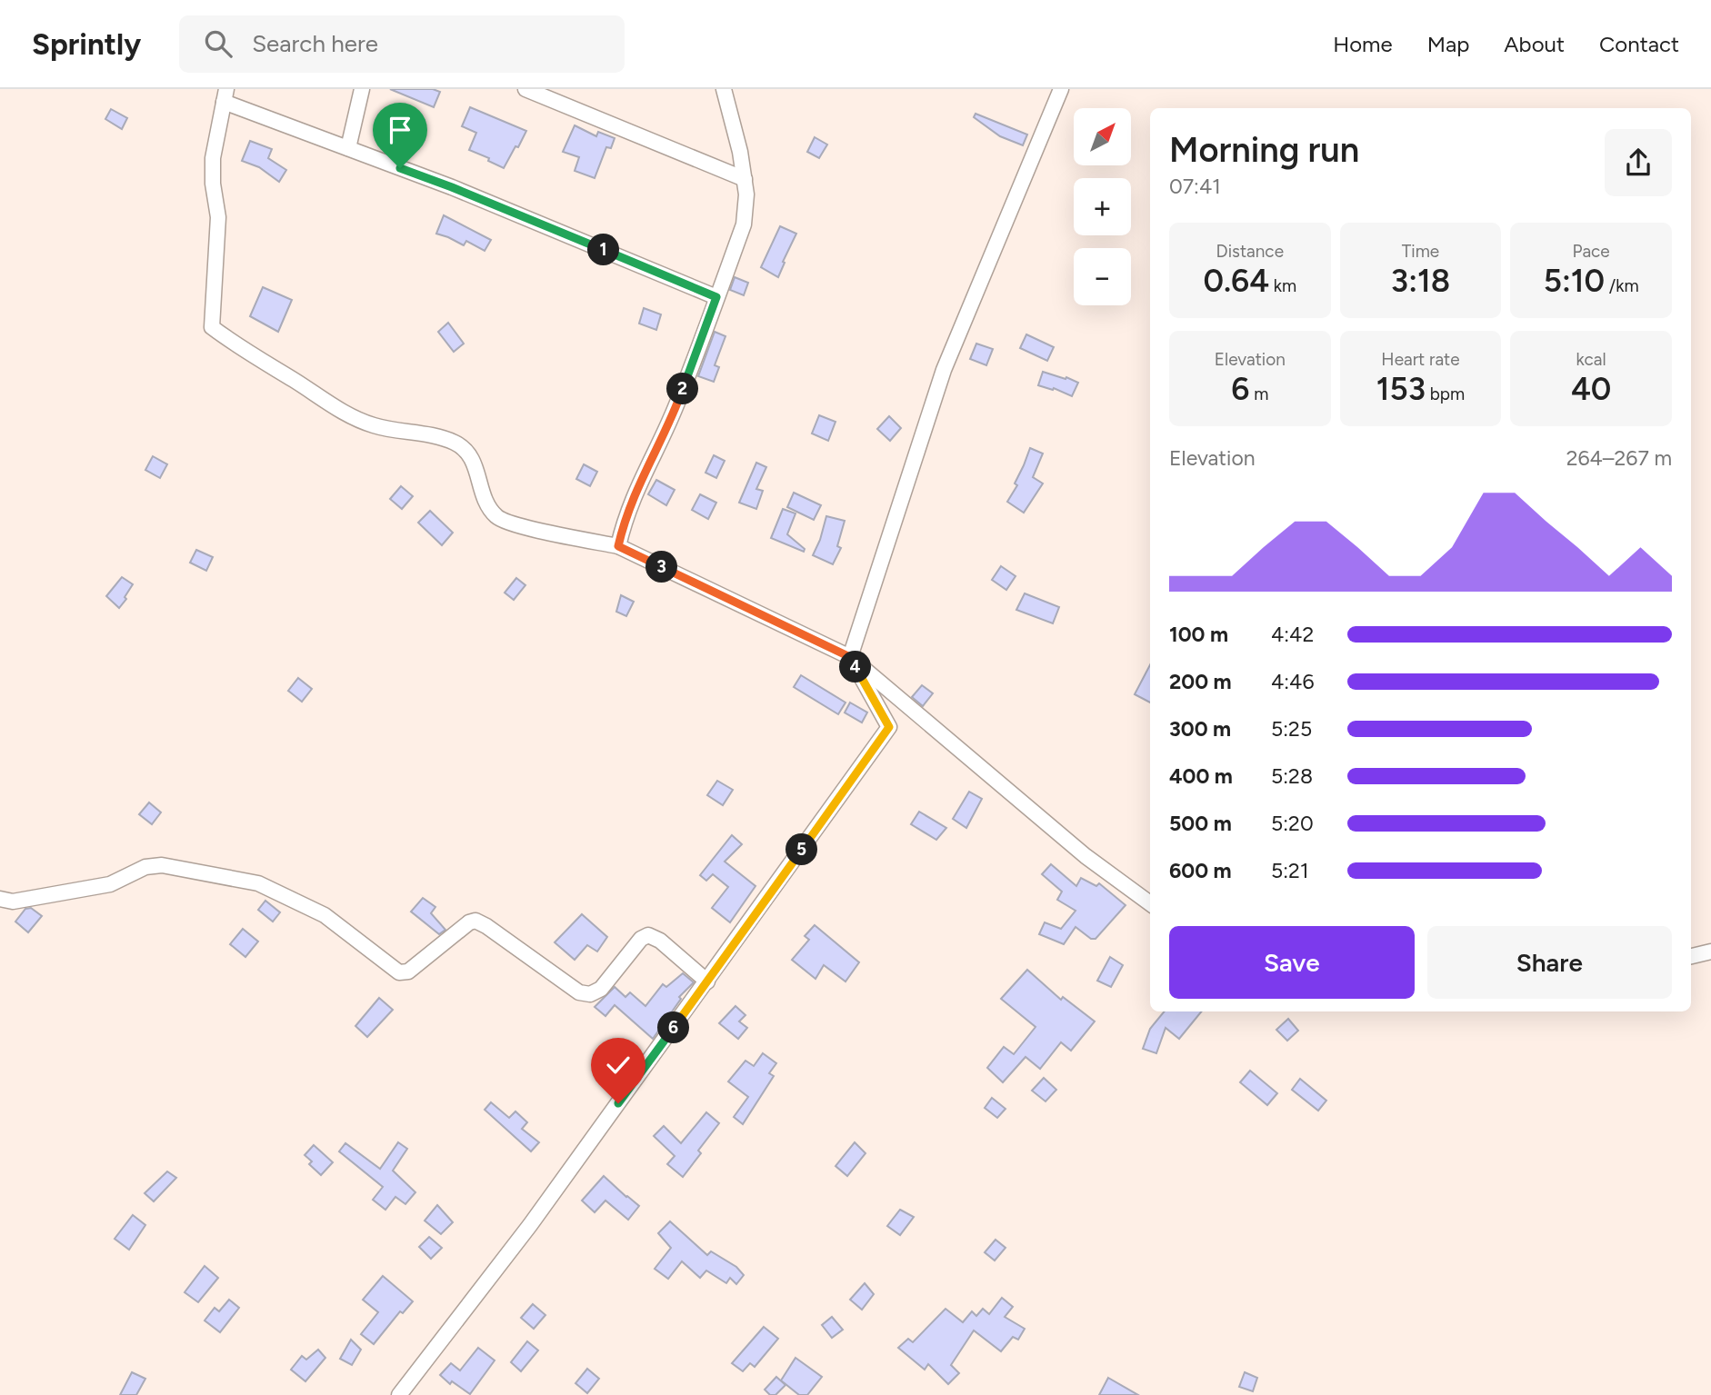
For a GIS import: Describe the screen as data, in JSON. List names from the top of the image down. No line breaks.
{"north":"top right","page":{"header":"Sprintly","search":"Search here","nav":["Home","Map","About","Contact"],"map_buttons":["+","−"],"heading":["Morning run","07:41"],"stats":[["Distance","0.64 km"],["Time","3:18"],["Pace","5:10 /km"],["Elevation","6 m"],["Heart rate","153 bpm"],["kcal","40"]],"pins":["1","2","3","4","5","6"],"chart":["Elevation","264–267 m"],"list":[{"name":"100 m","note":"4:42"},{"name":"200 m","note":"4:46"},{"name":"300 m","note":"5:25"},{"name":"400 m","note":"5:28"},{"name":"500 m","note":"5:20"},{"name":"600 m","note":"5:21"}],"buttons":["Save","Share"]}}
